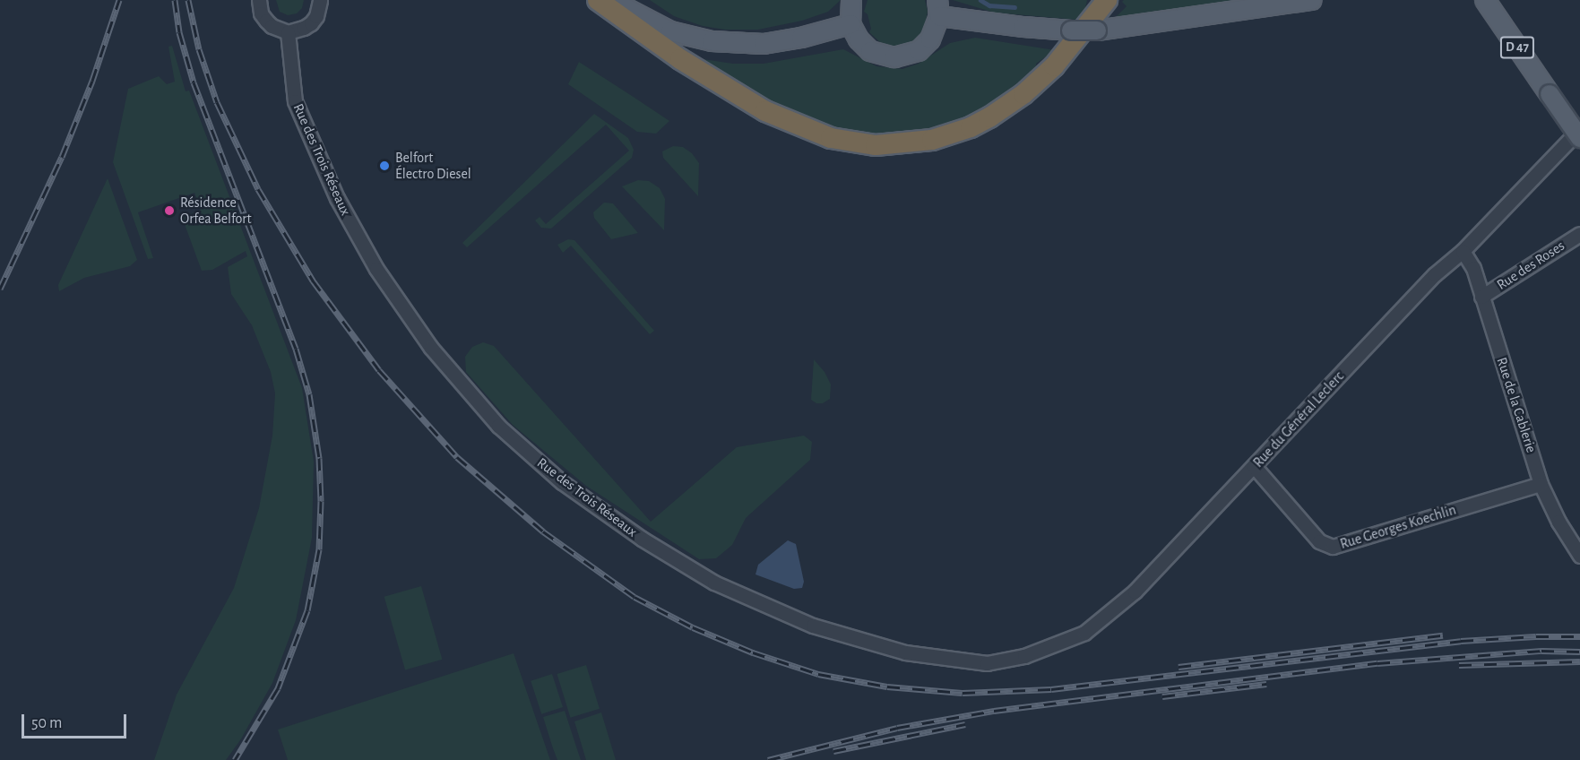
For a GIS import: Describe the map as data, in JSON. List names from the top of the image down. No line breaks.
{"streets":{"main road":["D 47"],"street":["Rue des Trois Réseaux","Rue des Roses","Rue de la Cablerie","Rue du Général Leclerc","Rue Georges Koechlin"]},"crossings":[["Rue des Trois Réseaux","Rue du Général Leclerc"],["Rue des Roses","Rue de la Cablerie"],["Rue de la Cablerie","Rue du Général Leclerc"],["Rue de la Cablerie","Rue Georges Koechlin"],["Rue du Général Leclerc","Rue Georges Koechlin"]],"places":["Belfort Électro Diesel","Résidence Orfea Belfort"],"scale_bar":"50 m"}
